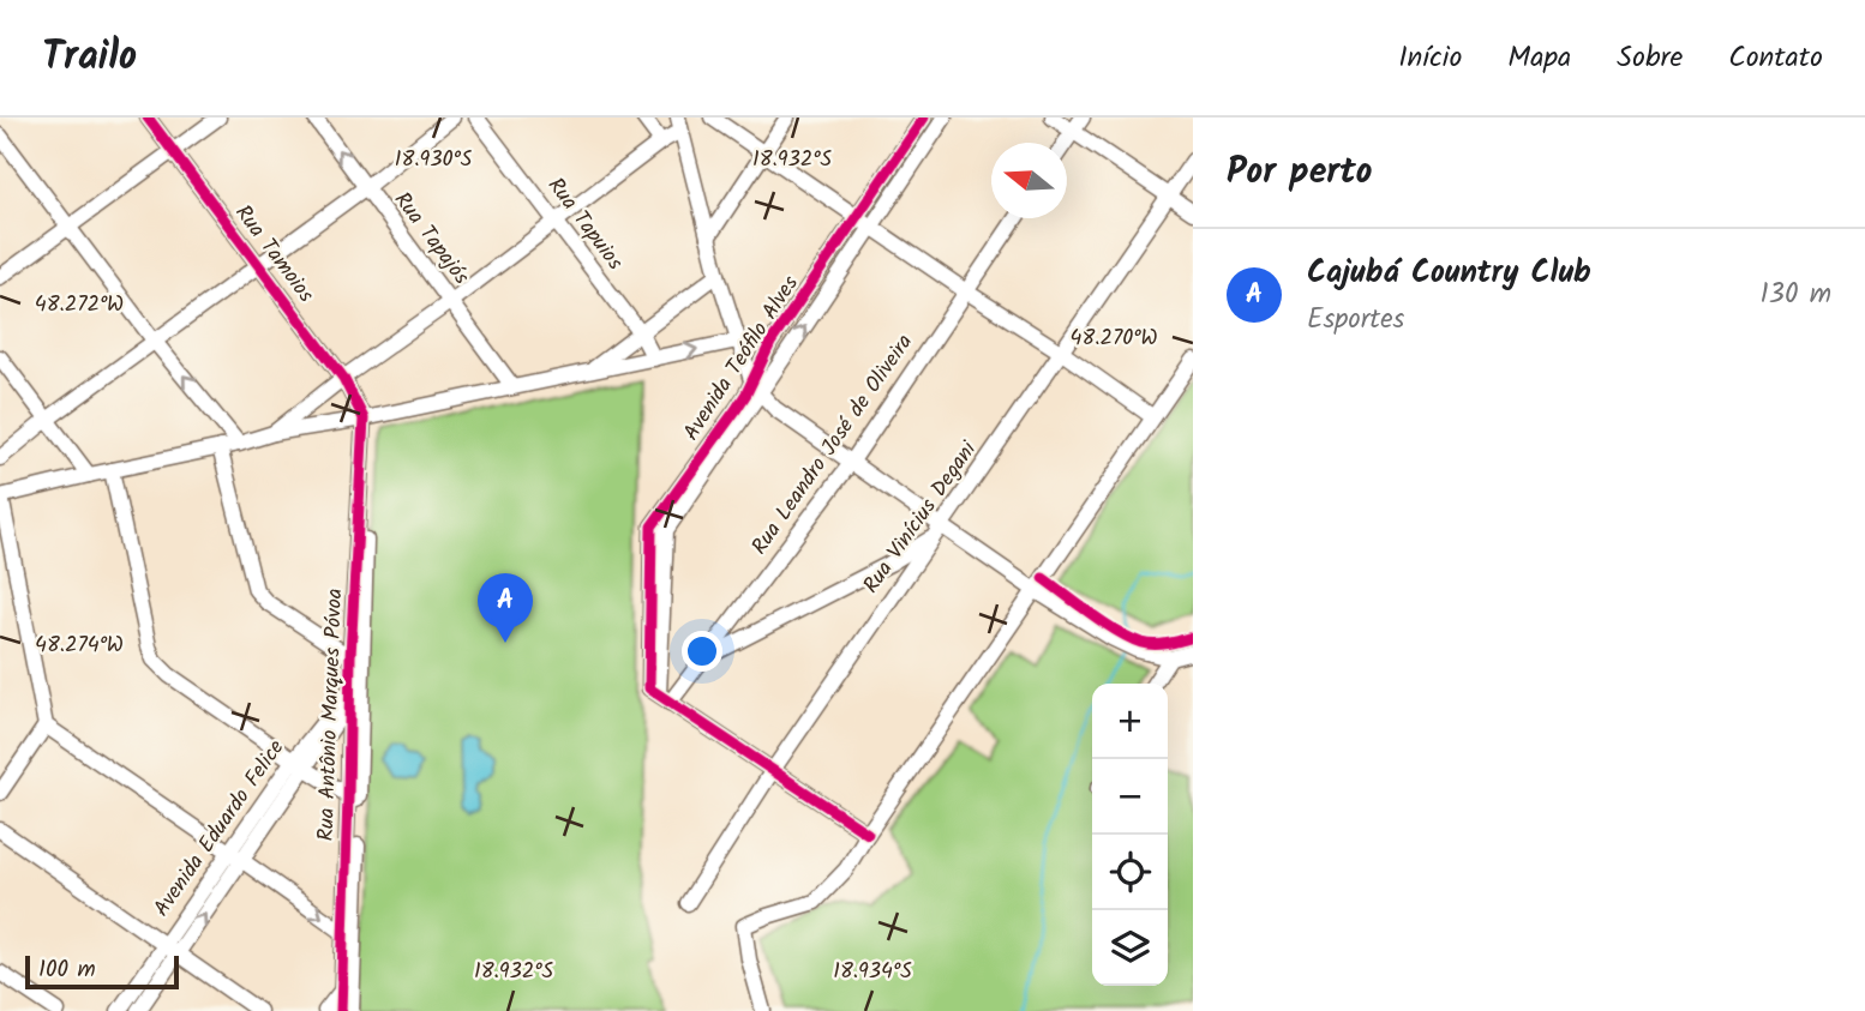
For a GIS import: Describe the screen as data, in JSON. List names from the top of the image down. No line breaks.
{"streets":{"street":["Rua Tapuios","Rua Tapajós","Rua Tamoios","Avenida Teófilo Alves","Rua Leandro José de Oliveira","Rua Vinícius Degani","Rua Antônio Marques Póvoa","Avenida Eduardo Felice"]},"crossings":[["Rua Tamoios","Rua Antônio Marques Póvoa"],["Avenida Teófilo Alves","Rua Leandro José de Oliveira"],["Rua Antônio Marques Póvoa","Avenida Eduardo Felice"]],"scale_bar":"100 m","north":"left","page":{"header":"Trailo","nav":["Início","Mapa","Sobre","Contato"],"heading":"Por perto","list":[{"mark":"A","name":"Cajubá Country Club","note":"Esportes","value":"130 m"}],"pins":"A","map_buttons":["+","−"],"scale":"100 m"},"coordinates":["18.930°S","18.932°S","48.272°W","48.270°W","48.274°W","18.934°S"]}
